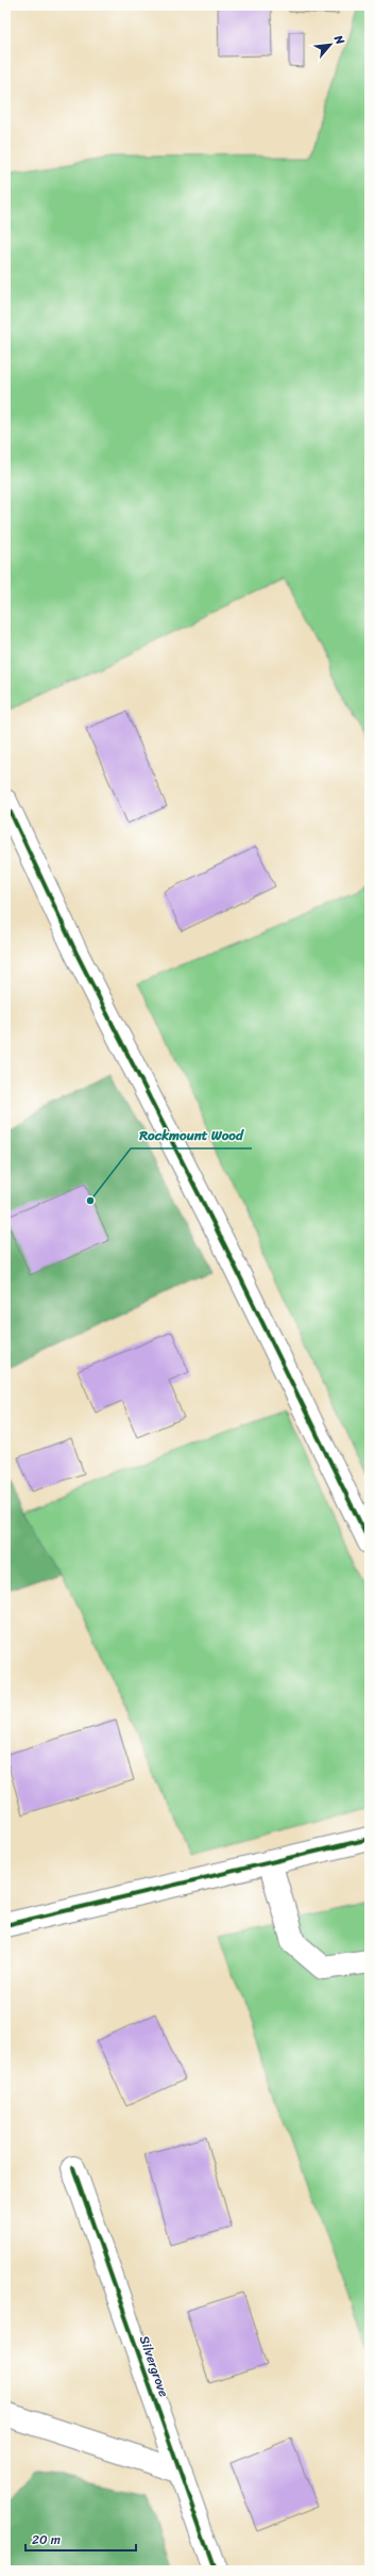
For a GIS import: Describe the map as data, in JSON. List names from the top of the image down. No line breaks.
{"streets":{"street":["Silvergrove"]},"places":["Rockmount Wood"],"scale_bar":"20 m","north":"top right"}
